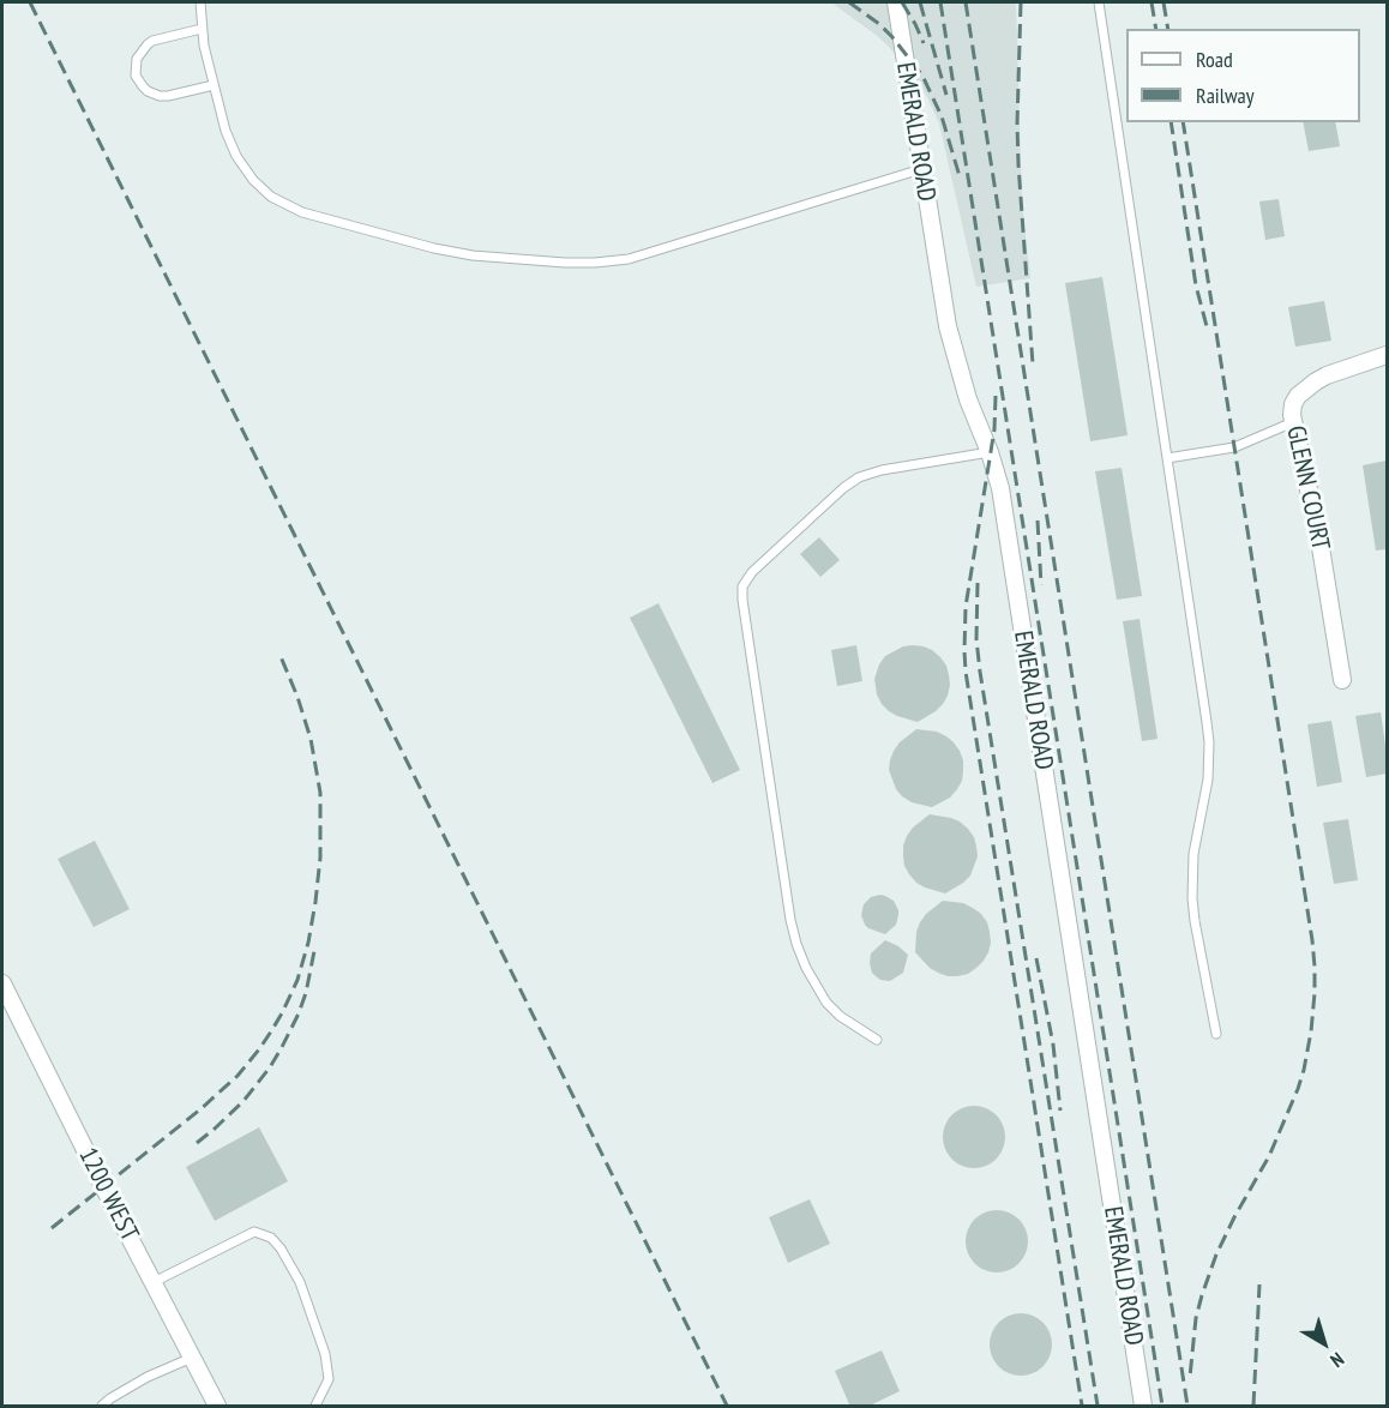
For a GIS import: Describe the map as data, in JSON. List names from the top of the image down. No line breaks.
{"streets":{"street":["EMERALD ROAD","GLENN COURT","1200 WEST"]},"legend":["Road","Railway"],"north":"bottom right"}
